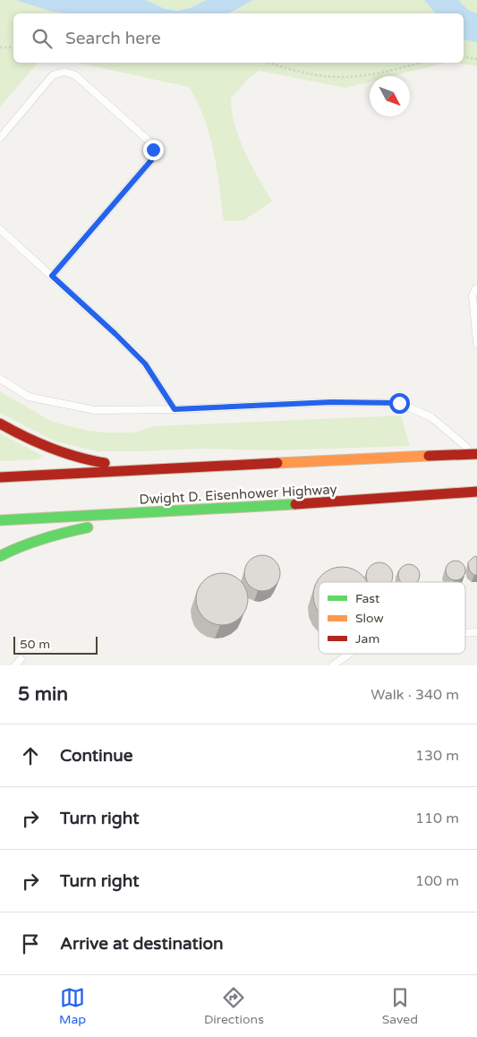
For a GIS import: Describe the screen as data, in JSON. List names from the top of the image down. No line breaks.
{"streets":{"highway":["Dwight D. Eisenhower Highway"]},"legend":["Fast","Slow","Jam"],"scale_bar":"50 m","north":"bottom right","page":{"search":"Search here","scale":"50 m","heading":["5 min","Walk · 340 m"],"list":[["Continue","130 m"],["Turn right","110 m"],["Turn right","100 m"],"Arrive at destination"],"nav":["Map","Directions","Saved"]}}
